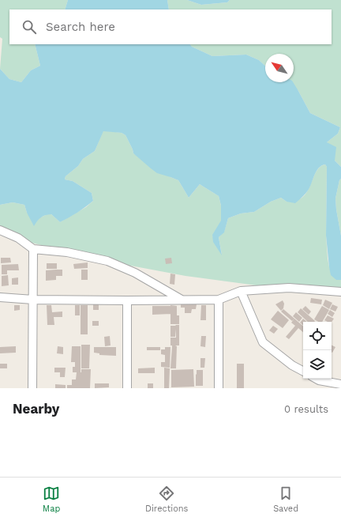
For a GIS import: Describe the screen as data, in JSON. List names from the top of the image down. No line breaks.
{"north":"top left","page":{"search":"Search here","heading":["Nearby","0 results"],"nav":["Map","Directions","Saved"]}}
